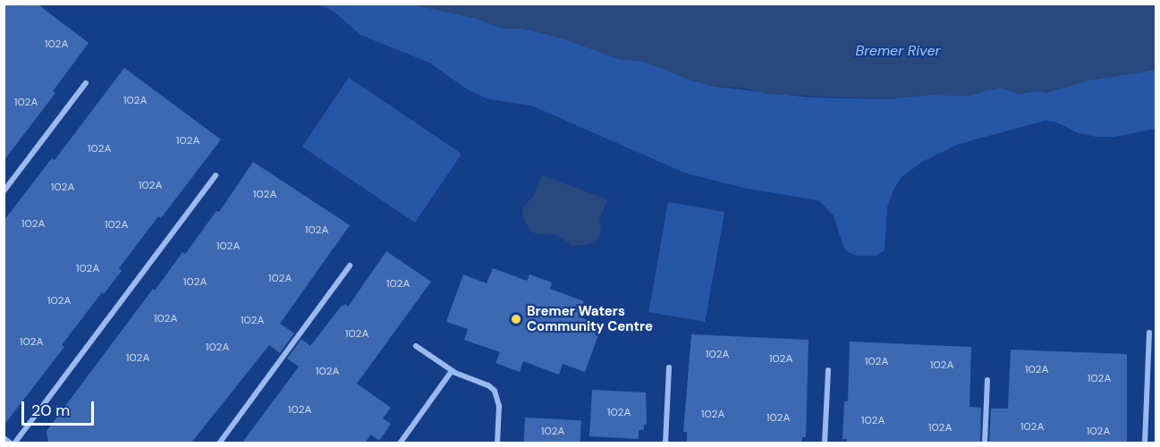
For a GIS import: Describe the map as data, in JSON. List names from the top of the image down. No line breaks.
{"water":["Bremer River"],"places":["Bremer Waters Community Centre"],"house_numbers":["102A","102A","102A","102A","102A","102A","102A","102A","102A","102A","102A","102A","102A","102A","102A","102A","102A","102A","102A","102A","102A","102A","102A","102A","102A","102A","102A","102A","102A","102A","102A","102A","102A","102A","102A","102A","102A","102A","102A"],"scale_bar":"20 m"}
